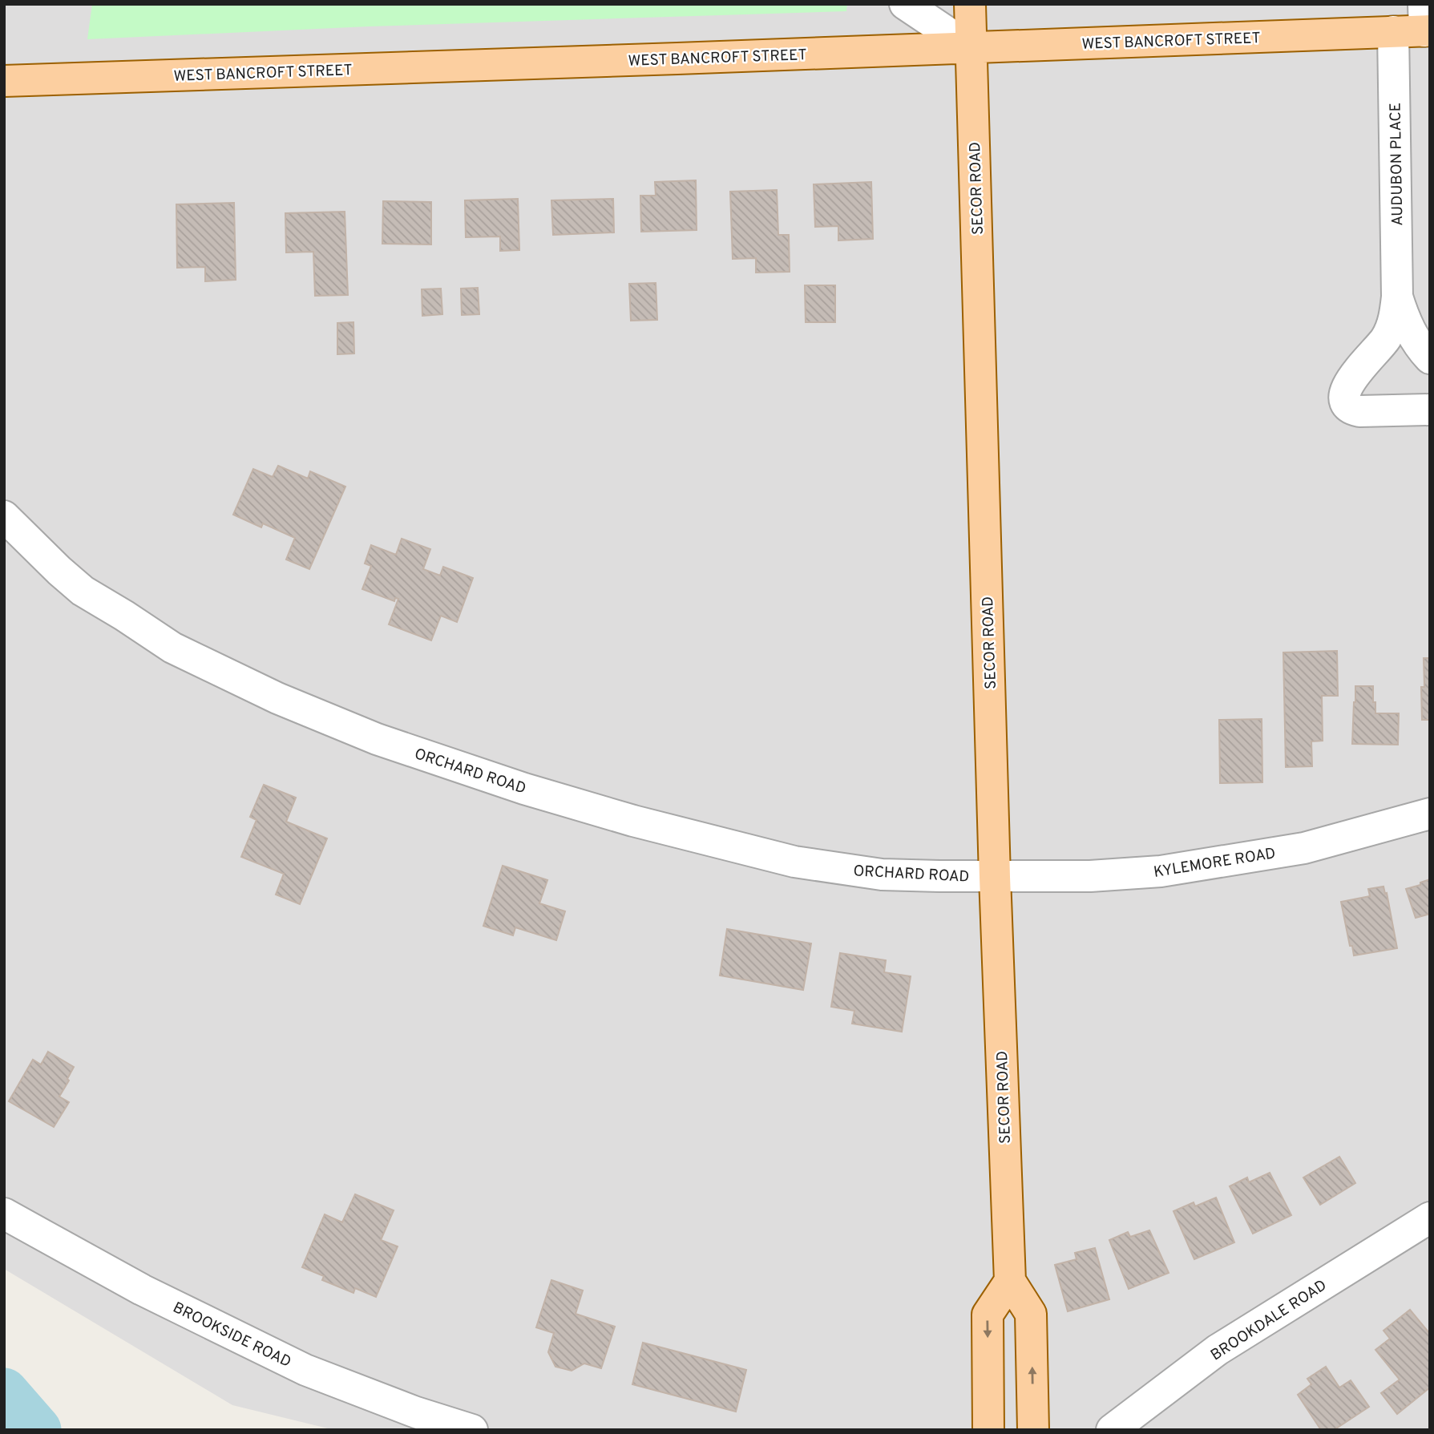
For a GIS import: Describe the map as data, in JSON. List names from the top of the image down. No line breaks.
{"streets":{"main road":["WEST BANCROFT STREET","SECOR ROAD"],"street":["AUDUBON PLACE","ORCHARD ROAD","KYLEMORE ROAD","BROOKDALE ROAD","BROOKSIDE ROAD"]},"crossings":[["WEST BANCROFT STREET","AUDUBON PLACE"],["WEST BANCROFT STREET","SECOR ROAD"],["SECOR ROAD","ORCHARD ROAD"],["SECOR ROAD","KYLEMORE ROAD"],["ORCHARD ROAD","KYLEMORE ROAD"]]}
